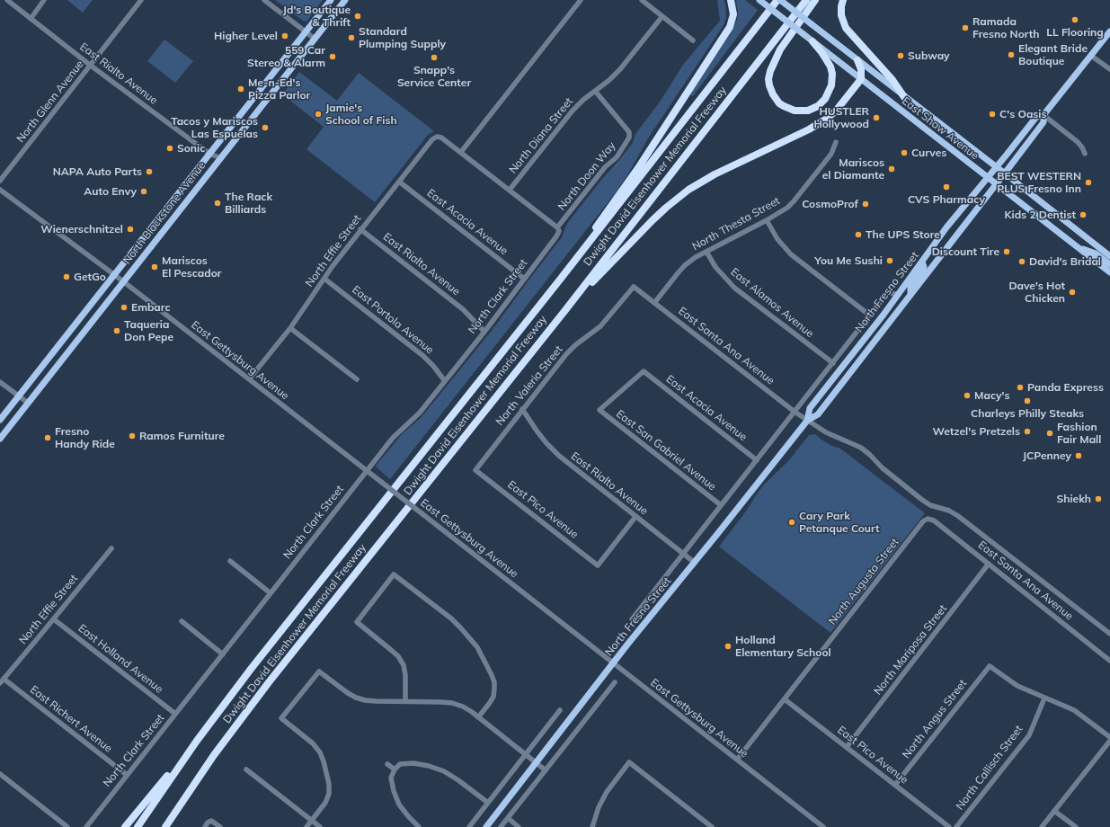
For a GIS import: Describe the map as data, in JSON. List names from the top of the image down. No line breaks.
{"streets":{"highway":["Dwight David Eisenhower Memorial Freeway"],"main road":["East Shaw Avenue","North Blackstone Avenue","North Fresno Street"],"street":["East Rialto Avenue","North Glenn Avenue","North Diana Street","North Doon Way","East Acacia Avenue","North Thesta Street","North Effie Street","North Clark Street","East Alamos Avenue","East Portola Avenue","East Santa Ana Avenue","East Gettysburg Avenue","North Valeria Street","East San Gabriel Avenue","East Pico Avenue","North Augusta Street","North Mariposa Street","East Holland Avenue","East Richert Avenue","North Angus Street","North Callisch Street"]},"crossings":[["East Rialto Avenue","North Glenn Avenue"],["East Rialto Avenue","North Blackstone Avenue"],["East Rialto Avenue","North Effie Street"],["East Rialto Avenue","North Fresno Street"],["East Rialto Avenue","North Clark Street"],["East Rialto Avenue","North Valeria Street"],["East Rialto Avenue","East Pico Avenue"],["East Shaw Avenue","Dwight David Eisenhower Memorial Freeway"],["East Shaw Avenue","North Fresno Street"],["North Diana Street","North Doon Way"],["North Doon Way","North Clark Street"],["North Blackstone Avenue","East Gettysburg Avenue"],["East Acacia Avenue","North Effie Street"],["East Acacia Avenue","North Clark Street"],["East Acacia Avenue","East San Gabriel Avenue"],["North Thesta Street","East Alamos Avenue"],["North Thesta Street","East Santa Ana Avenue"],["North Effie Street","East Portola Avenue"],["North Effie Street","East Gettysburg Avenue"],["North Effie Street","East Holland Avenue"],["North Effie Street","East Richert Avenue"],["North Fresno Street","East Santa Ana Avenue"],["North Fresno Street","East Gettysburg Avenue"],["North Clark Street","East Portola Avenue"],["North Clark Street","East Gettysburg Avenue"],["North Clark Street","East Holland Avenue"],["North Clark Street","East Richert Avenue"],["East Santa Ana Avenue","North Valeria Street"],["East Santa Ana Avenue","North Augusta Street"],["East Santa Ana Avenue","North Mariposa Street"],["East Gettysburg Avenue","North Augusta Street"],["North Valeria Street","East Pico Avenue"],["East Pico Avenue","North Augusta Street"],["East Pico Avenue","North Mariposa Street"],["East Pico Avenue","North Angus Street"],["North Angus Street","North Callisch Street"]],"places":["Jd's Boutique & Thrift","LL Flooring","Ramada Fresno North","Higher Level","Standard Plumping Supply","Elegant Bride Boutique","Subway","559 Car Stereo & Alarm","Snapp's Service Center","Me-n-Ed's Pizza Parlor","Jamie's School of Fish","C's Oasis","HUSTLER Hollywood","Tacos y Mariscos Las Espuelas","Sonic","Curves","Mariscos el Diamante","NAPA Auto Parts","BEST WESTERN PLUS Fresno Inn","CVS Pharmacy","Auto Envy","The Rack Billiards","CosmoProf","Kids 2 Dentist","Wienerschnitzel","The UPS Store","Discount Tire","You Me Sushi","David's Bridal","Mariscos El Pescador","GetGo","Dave's Hot Chicken","Embarc","Taqueria Don Pepe","Panda Express","Macy's","Charleys Philly Steaks","Wetzel's Pretzels","Fashion Fair Mall","Ramos Furniture","Fresno Handy Ride","JCPenney","Shiekh","Cary Park Petanque Court","Holland Elementary School"]}
